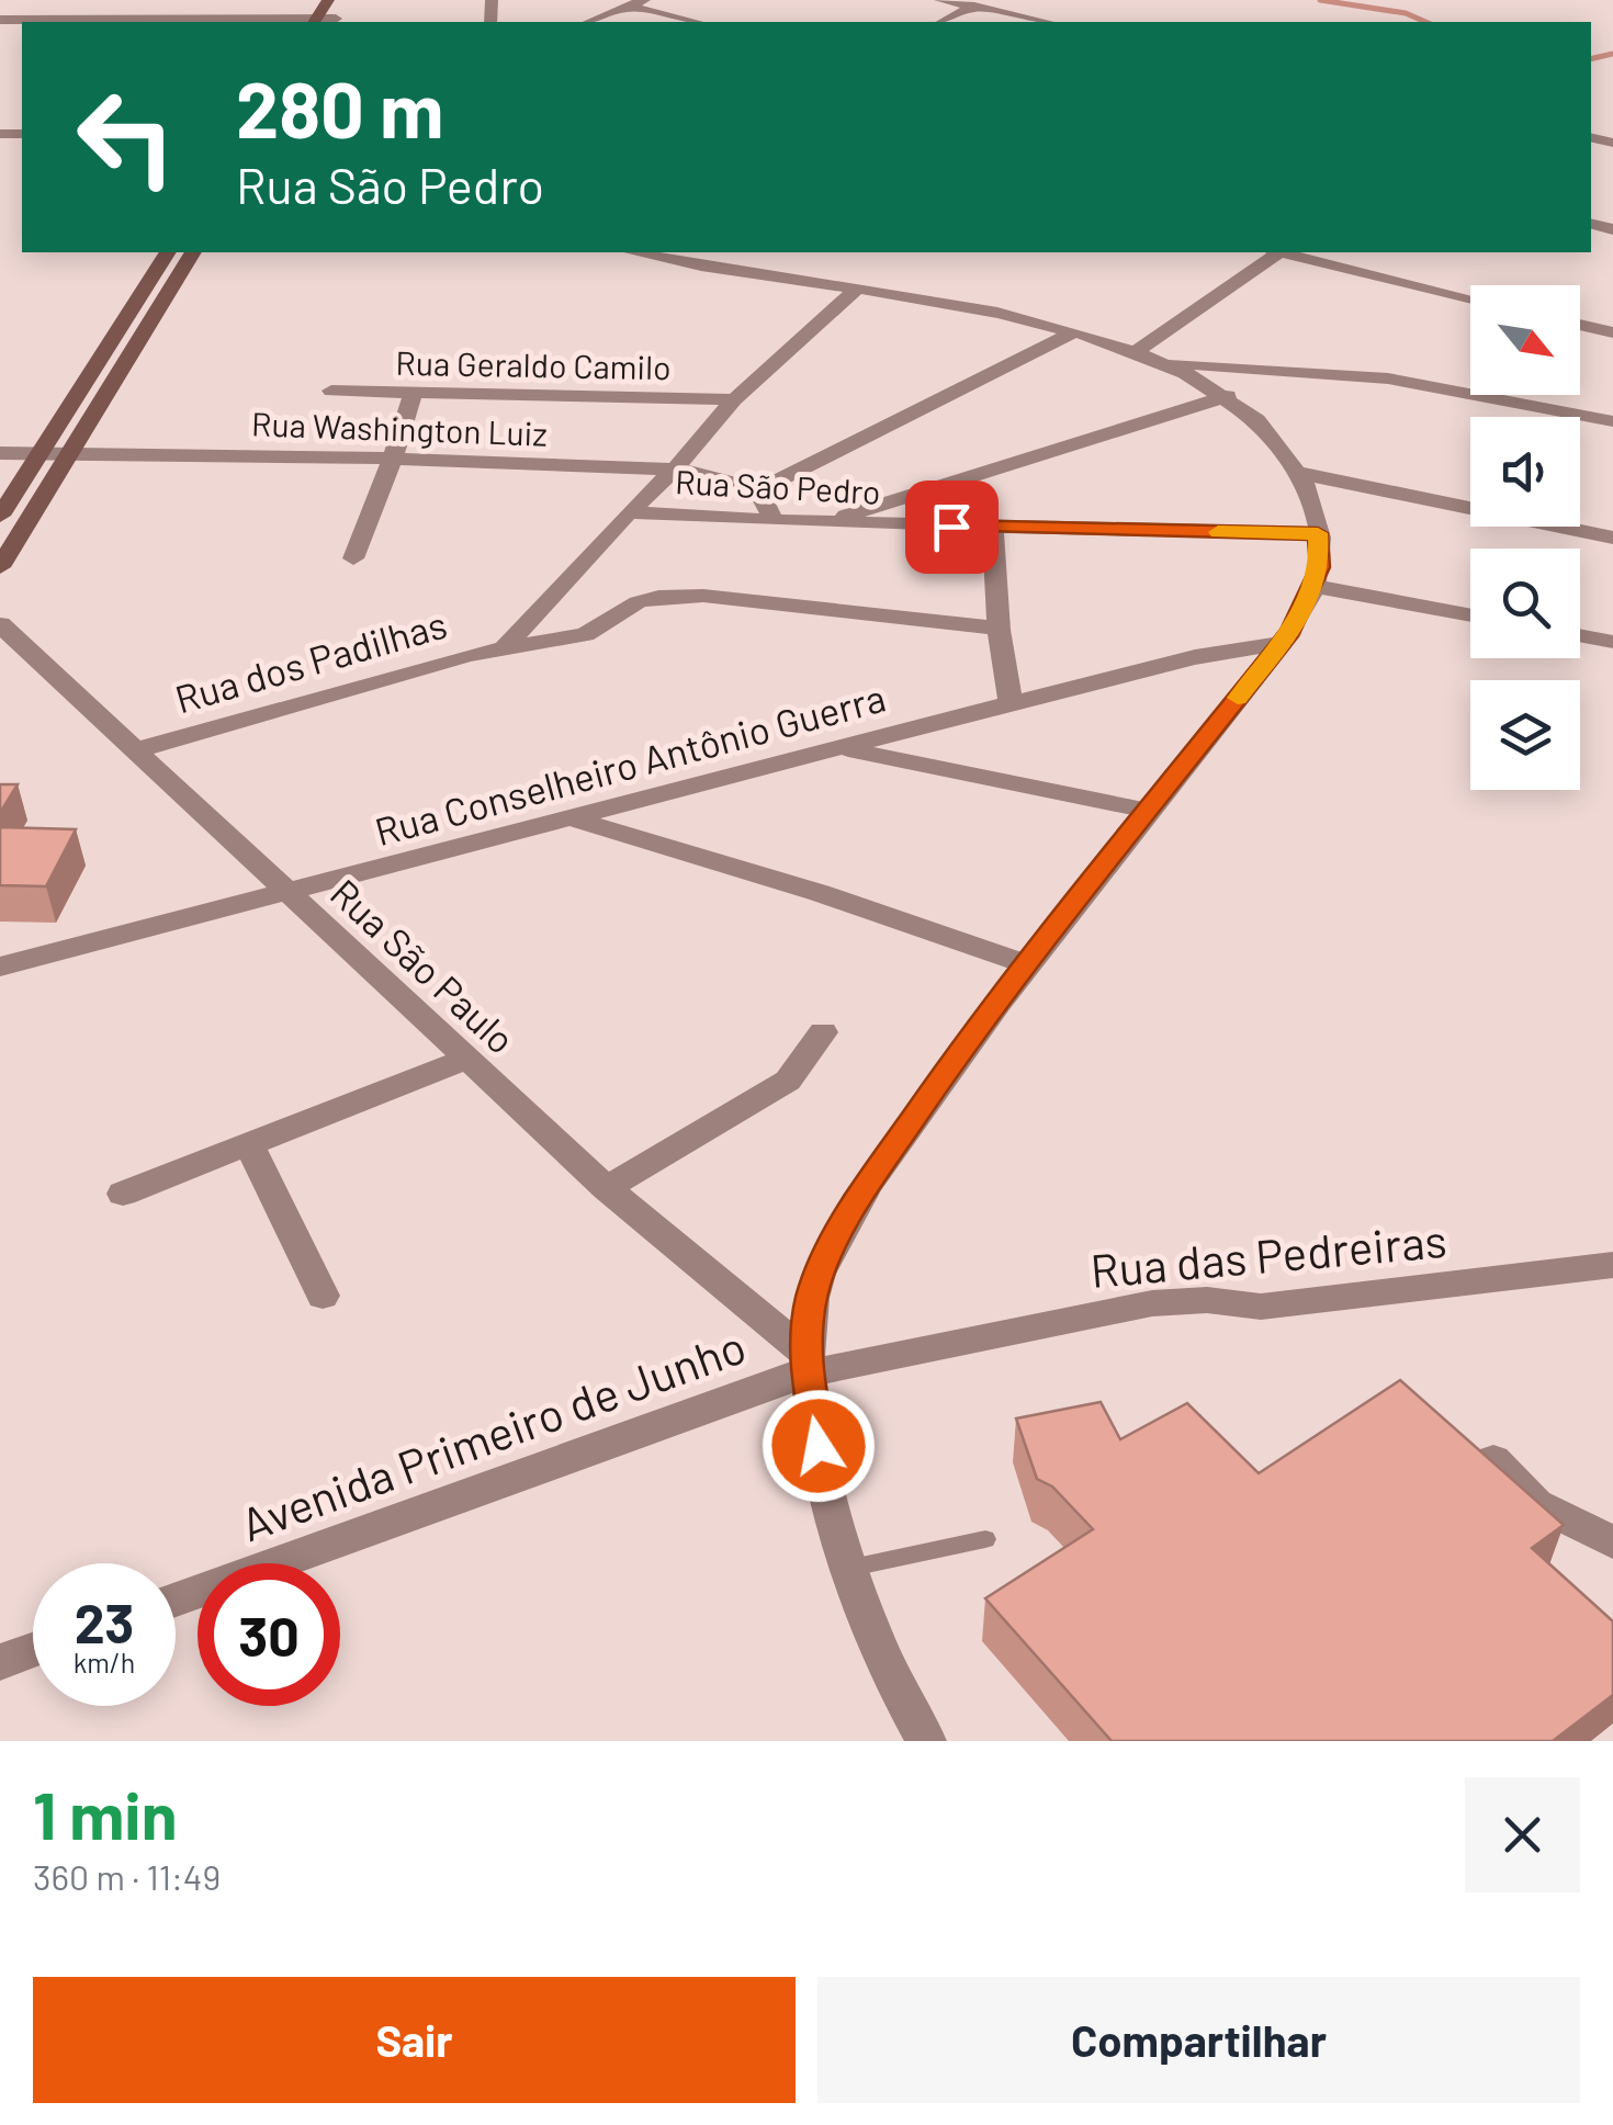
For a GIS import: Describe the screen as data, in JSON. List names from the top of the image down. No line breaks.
{"streets":{"street":["Rua Geraldo Camilo","Rua Washington Luiz","Rua São Pedro","Rua dos Padilhas","Rua Conselheiro Antônio Guerra","Rua São Paulo","Rua das Pedreiras","Avenida Primeiro de Junho"]},"crossings":[["Rua dos Padilhas","Rua São Paulo"],["Rua Conselheiro Antônio Guerra","Rua São Paulo"],["Rua São Paulo","Rua das Pedreiras"],["Rua São Paulo","Avenida Primeiro de Junho"],["Rua das Pedreiras","Avenida Primeiro de Junho"]],"north":"bottom right","page":{"turn":["280 m","Rua São Pedro"],"speed":"23 km/h","limit":"30","heading":["1 min","360 m · 11:49"],"buttons":["Sair","Compartilhar"]}}
